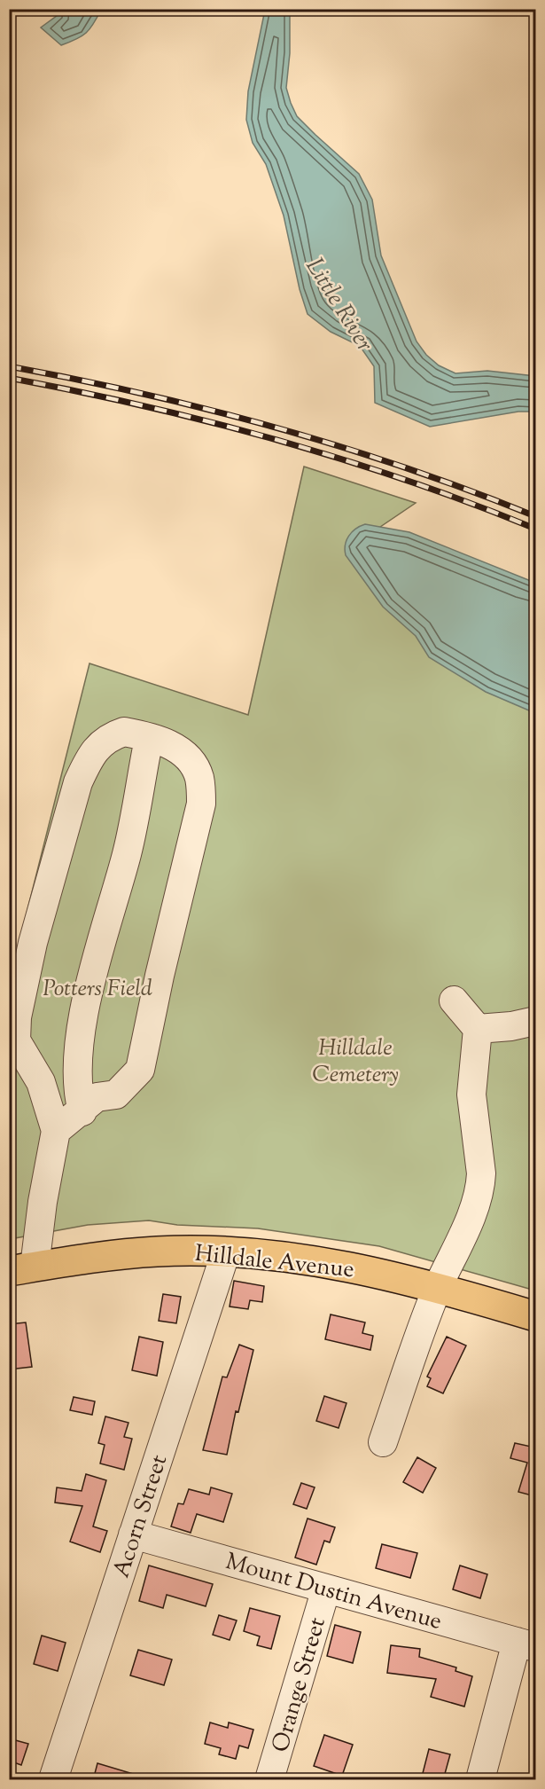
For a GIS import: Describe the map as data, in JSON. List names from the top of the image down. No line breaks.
{"streets":{"main road":["Hilldale Avenue"],"street":["Acorn Street","Mount Dustin Avenue","Orange Street"]},"crossings":[["Hilldale Avenue","Acorn Street"],["Acorn Street","Mount Dustin Avenue"],["Mount Dustin Avenue","Orange Street"]],"water":["Little River"],"parks":["Potters Field","Hilldale Cemetery"]}
